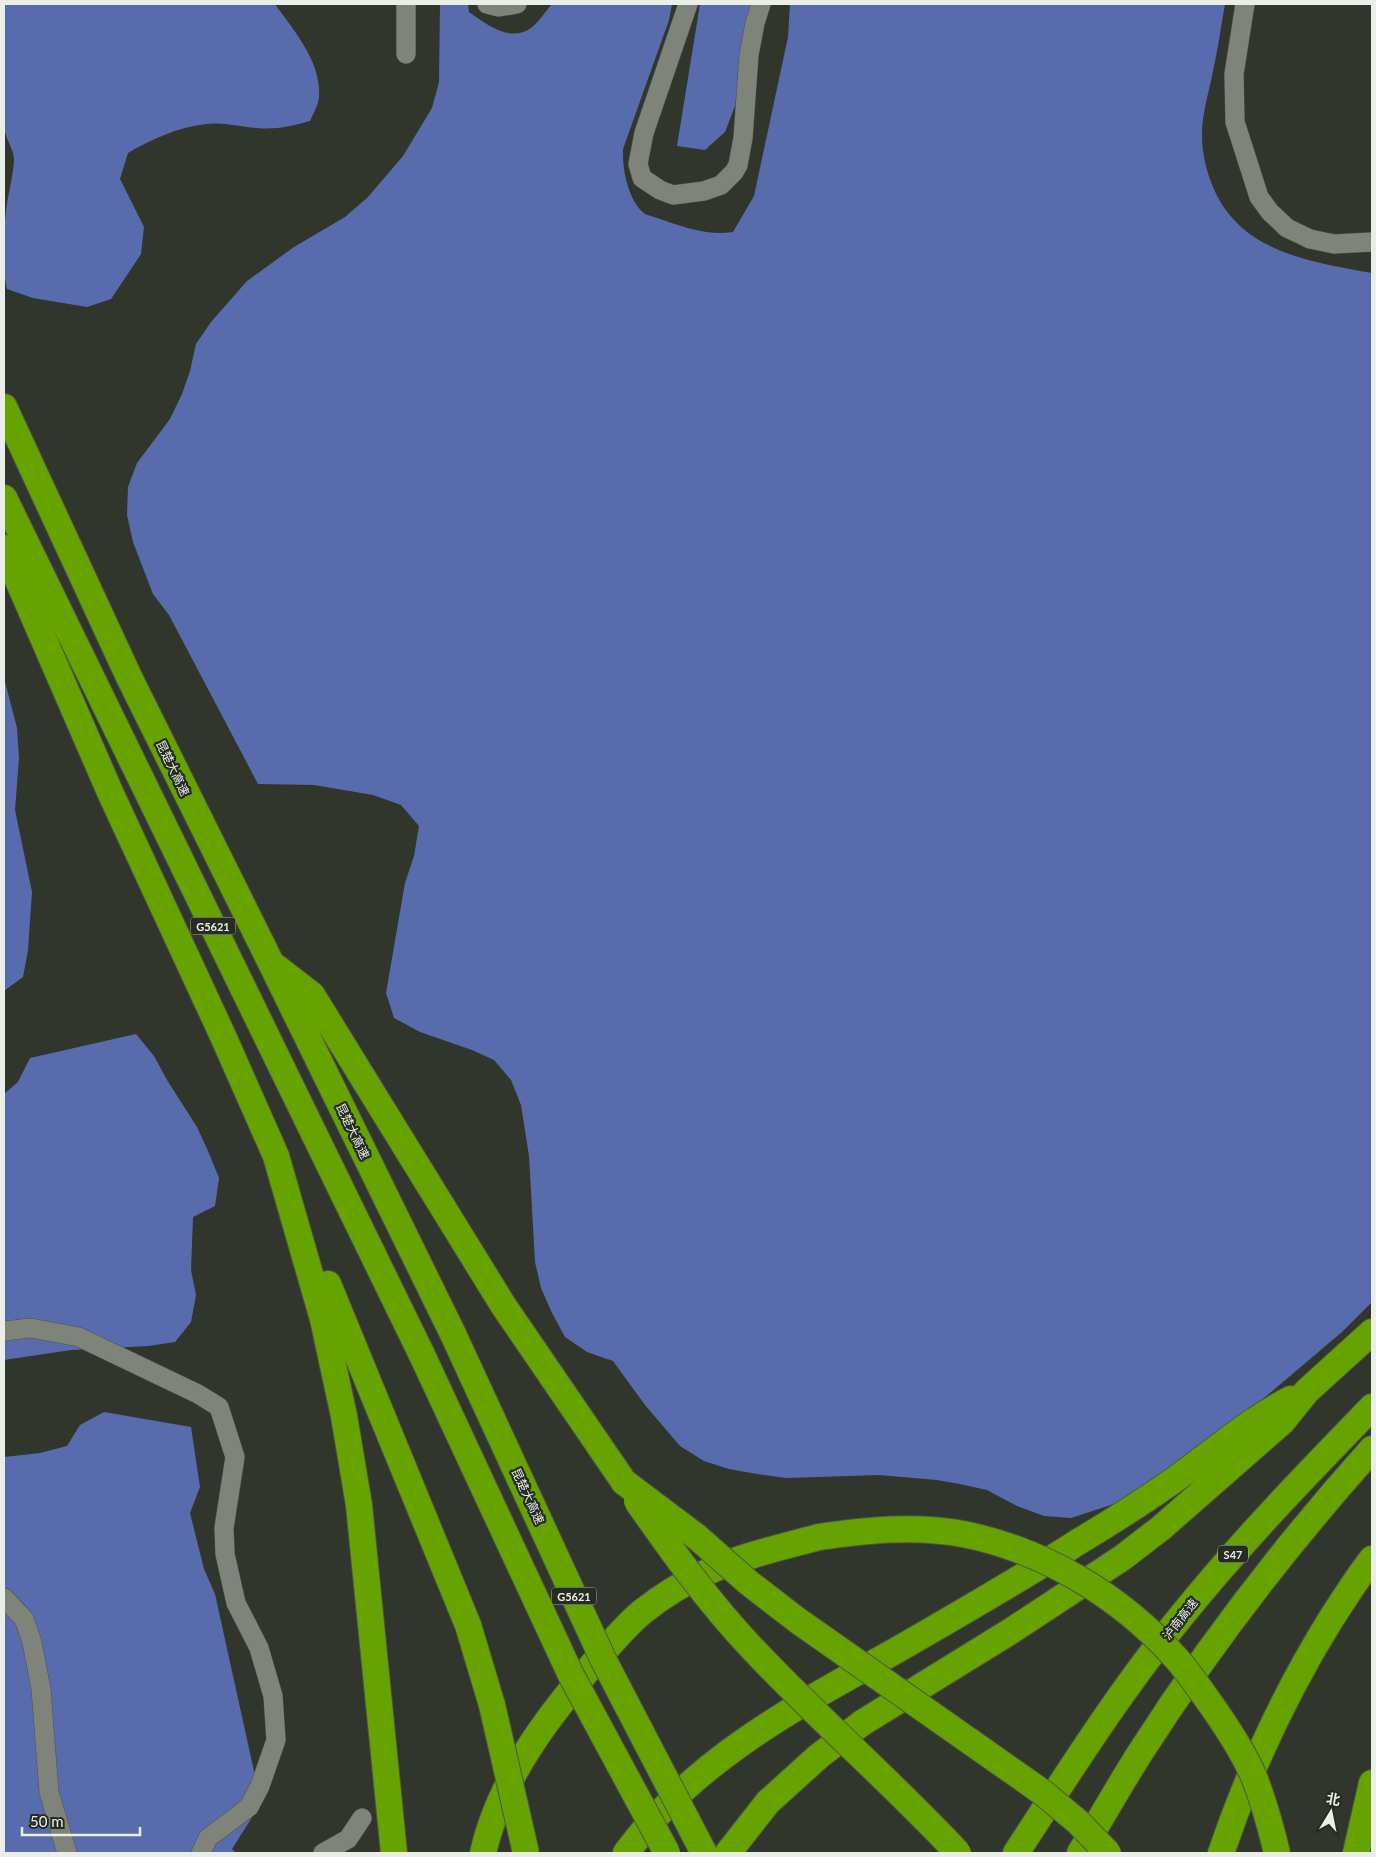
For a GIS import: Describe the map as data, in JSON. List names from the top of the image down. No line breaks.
{"streets":{"highway":["昆楚大高速","G5621","S47","泸南高速"]},"scale_bar":"50 m","north":"top"}
